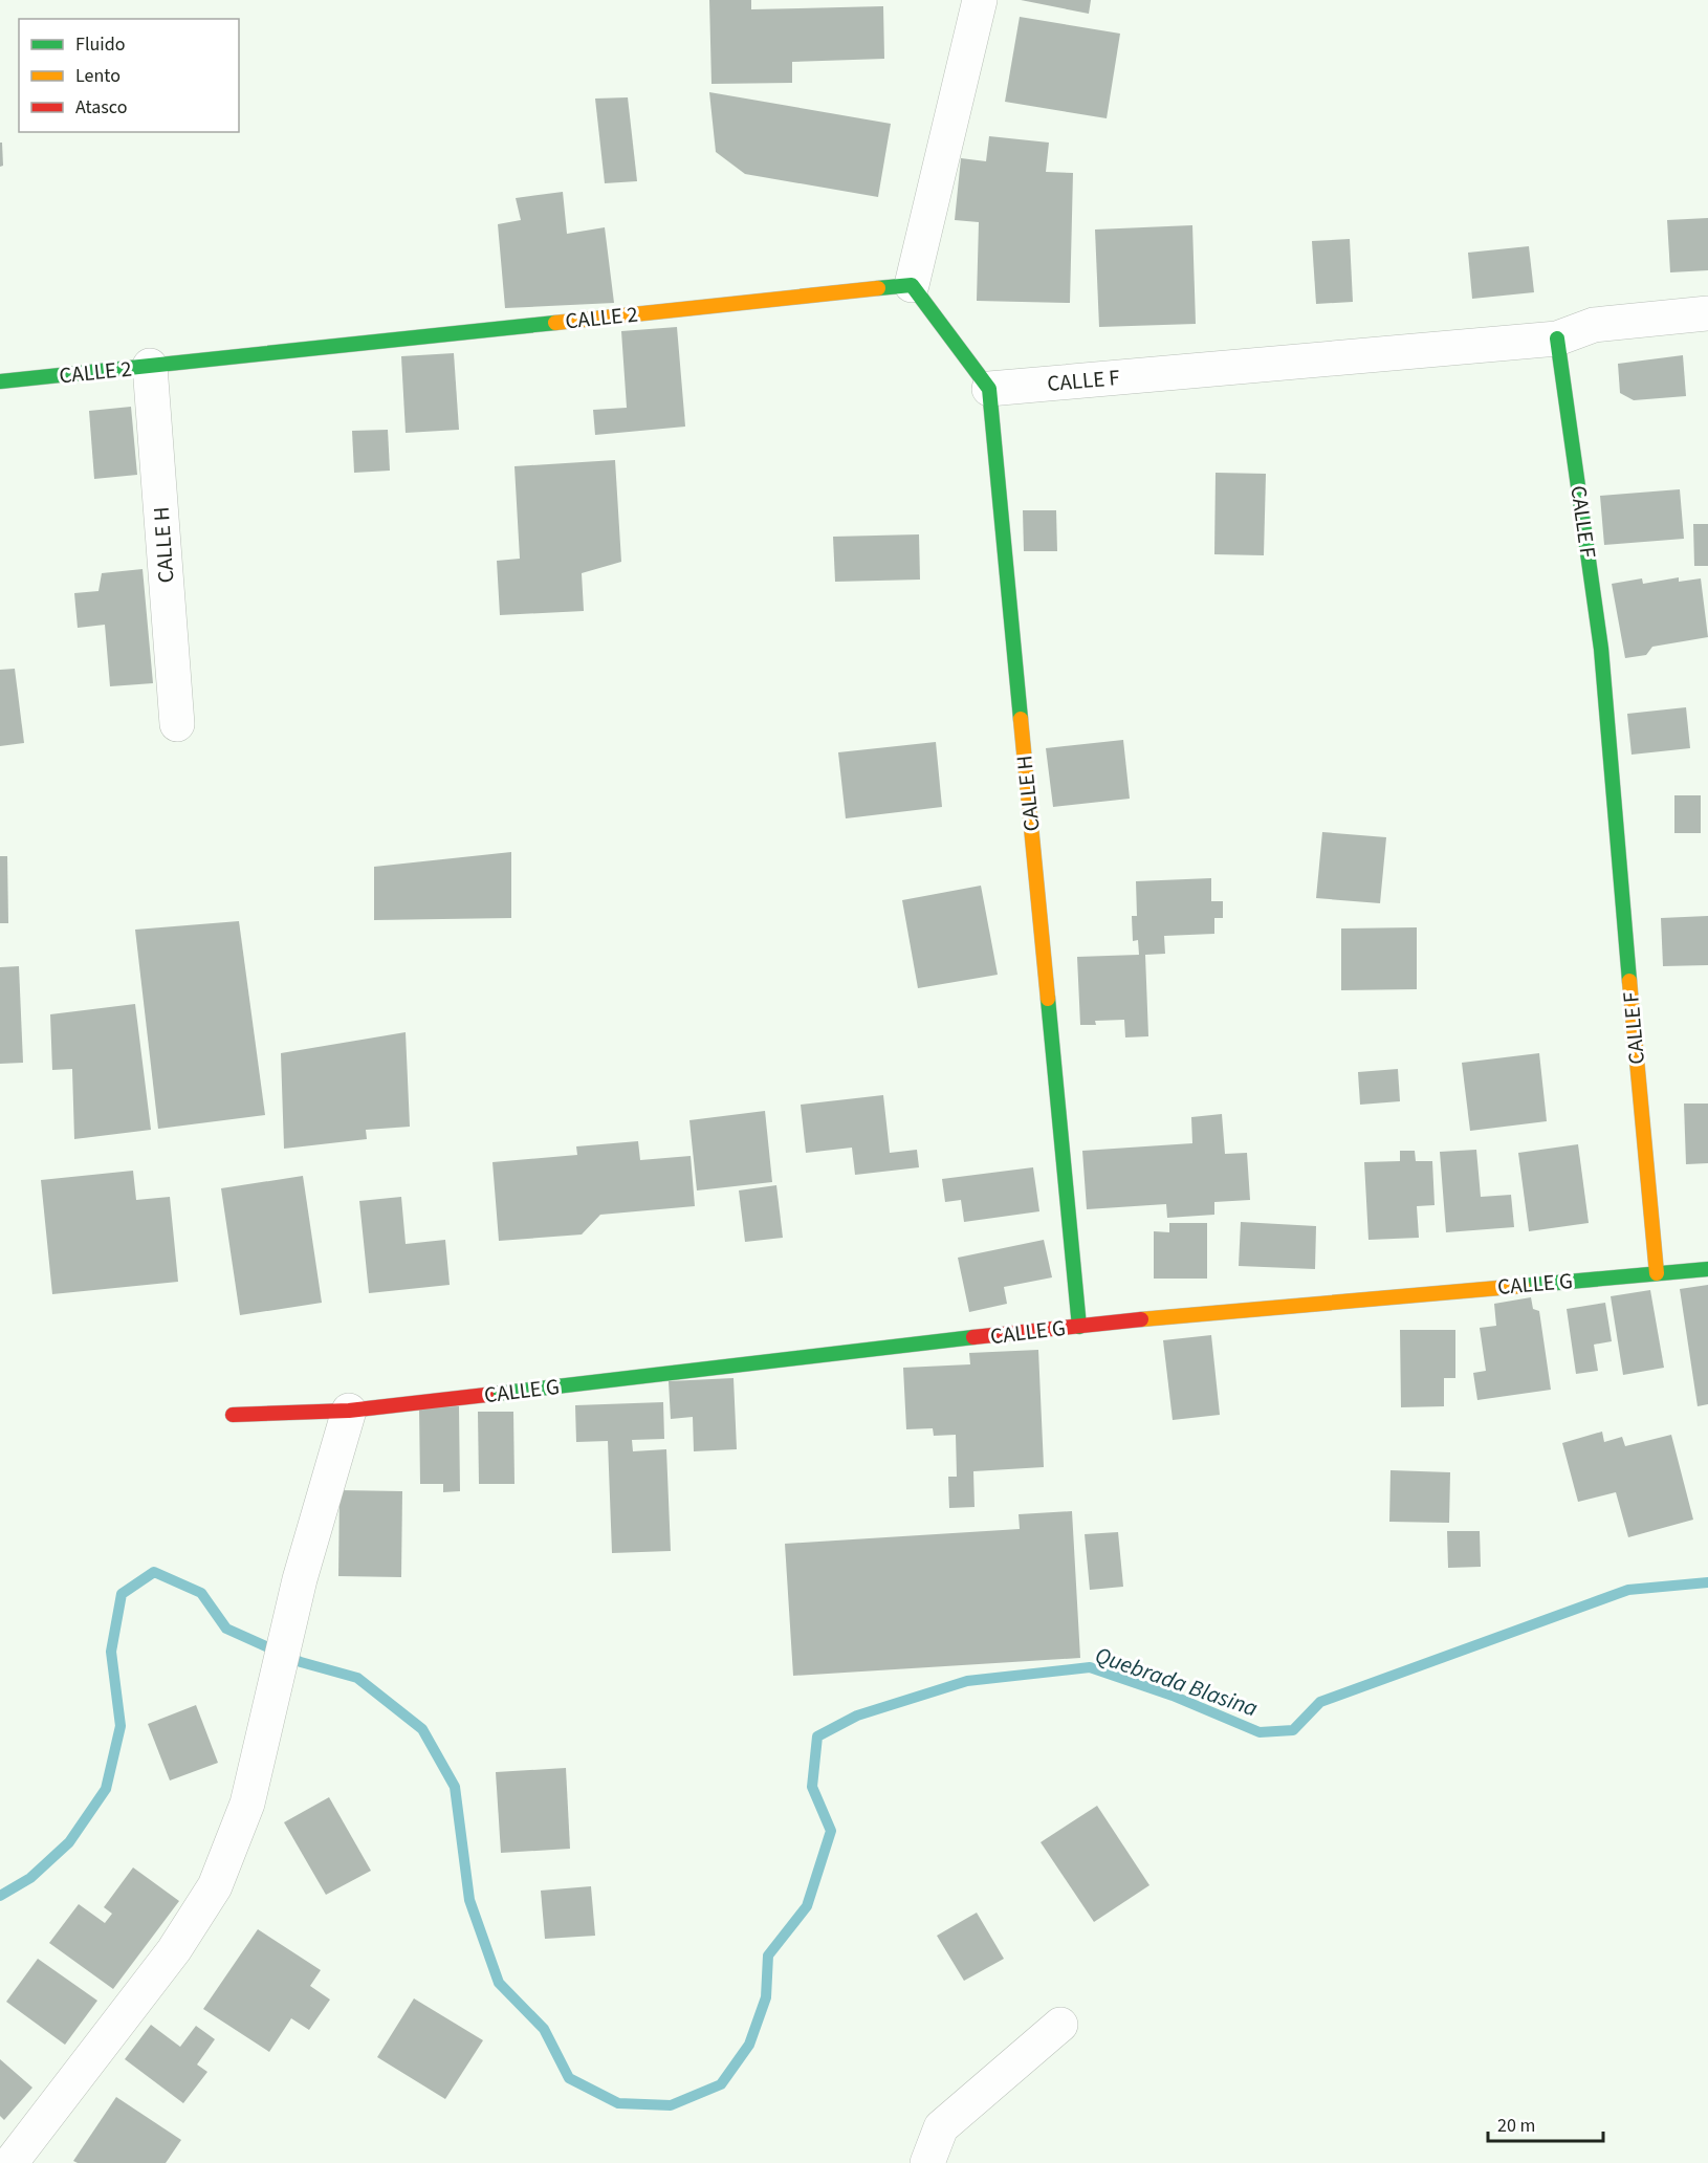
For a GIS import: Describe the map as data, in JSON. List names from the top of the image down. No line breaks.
{"streets":{"street":["CALLE 2","CALLE F","CALLE H","CALLE G"]},"crossings":[["CALLE 2","CALLE H"],["CALLE F","CALLE H"],["CALLE F","CALLE G"],["CALLE H","CALLE G"]],"water":["Quebrada Blasina"],"legend":["Fluido","Lento","Atasco"],"scale_bar":"20 m"}
